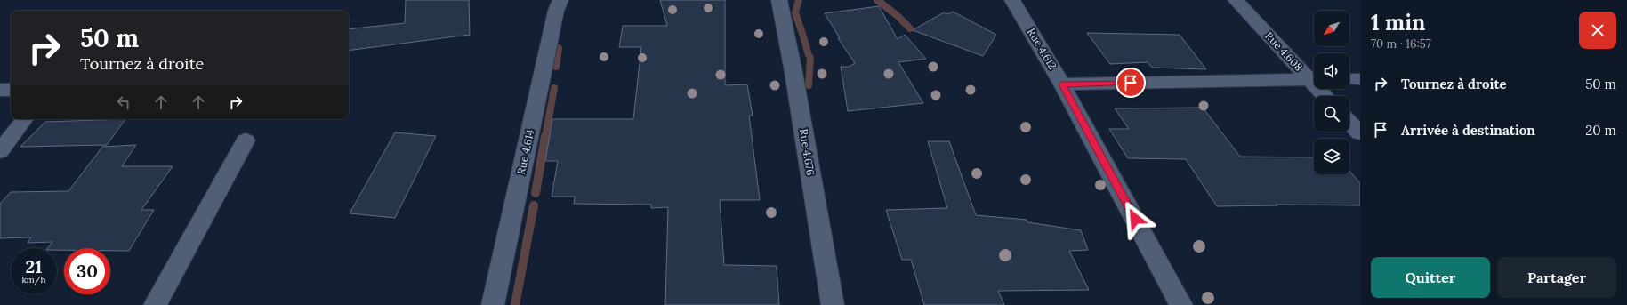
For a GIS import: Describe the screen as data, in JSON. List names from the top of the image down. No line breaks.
{"streets":{"street":["Rue 4.612","Rue 4.608","Rue 4.614","Rue 4.676"]},"north":"bottom left","page":{"heading":["1 min","70 m · 16:57"],"turn":["50 m","Tournez à droite"],"list":[{"name":"Tournez à droite","value":"50 m"},{"name":"Arrivée à destination","value":"20 m"}],"speed":"21 km/h","limit":"30","buttons":["Quitter","Partager"]}}
